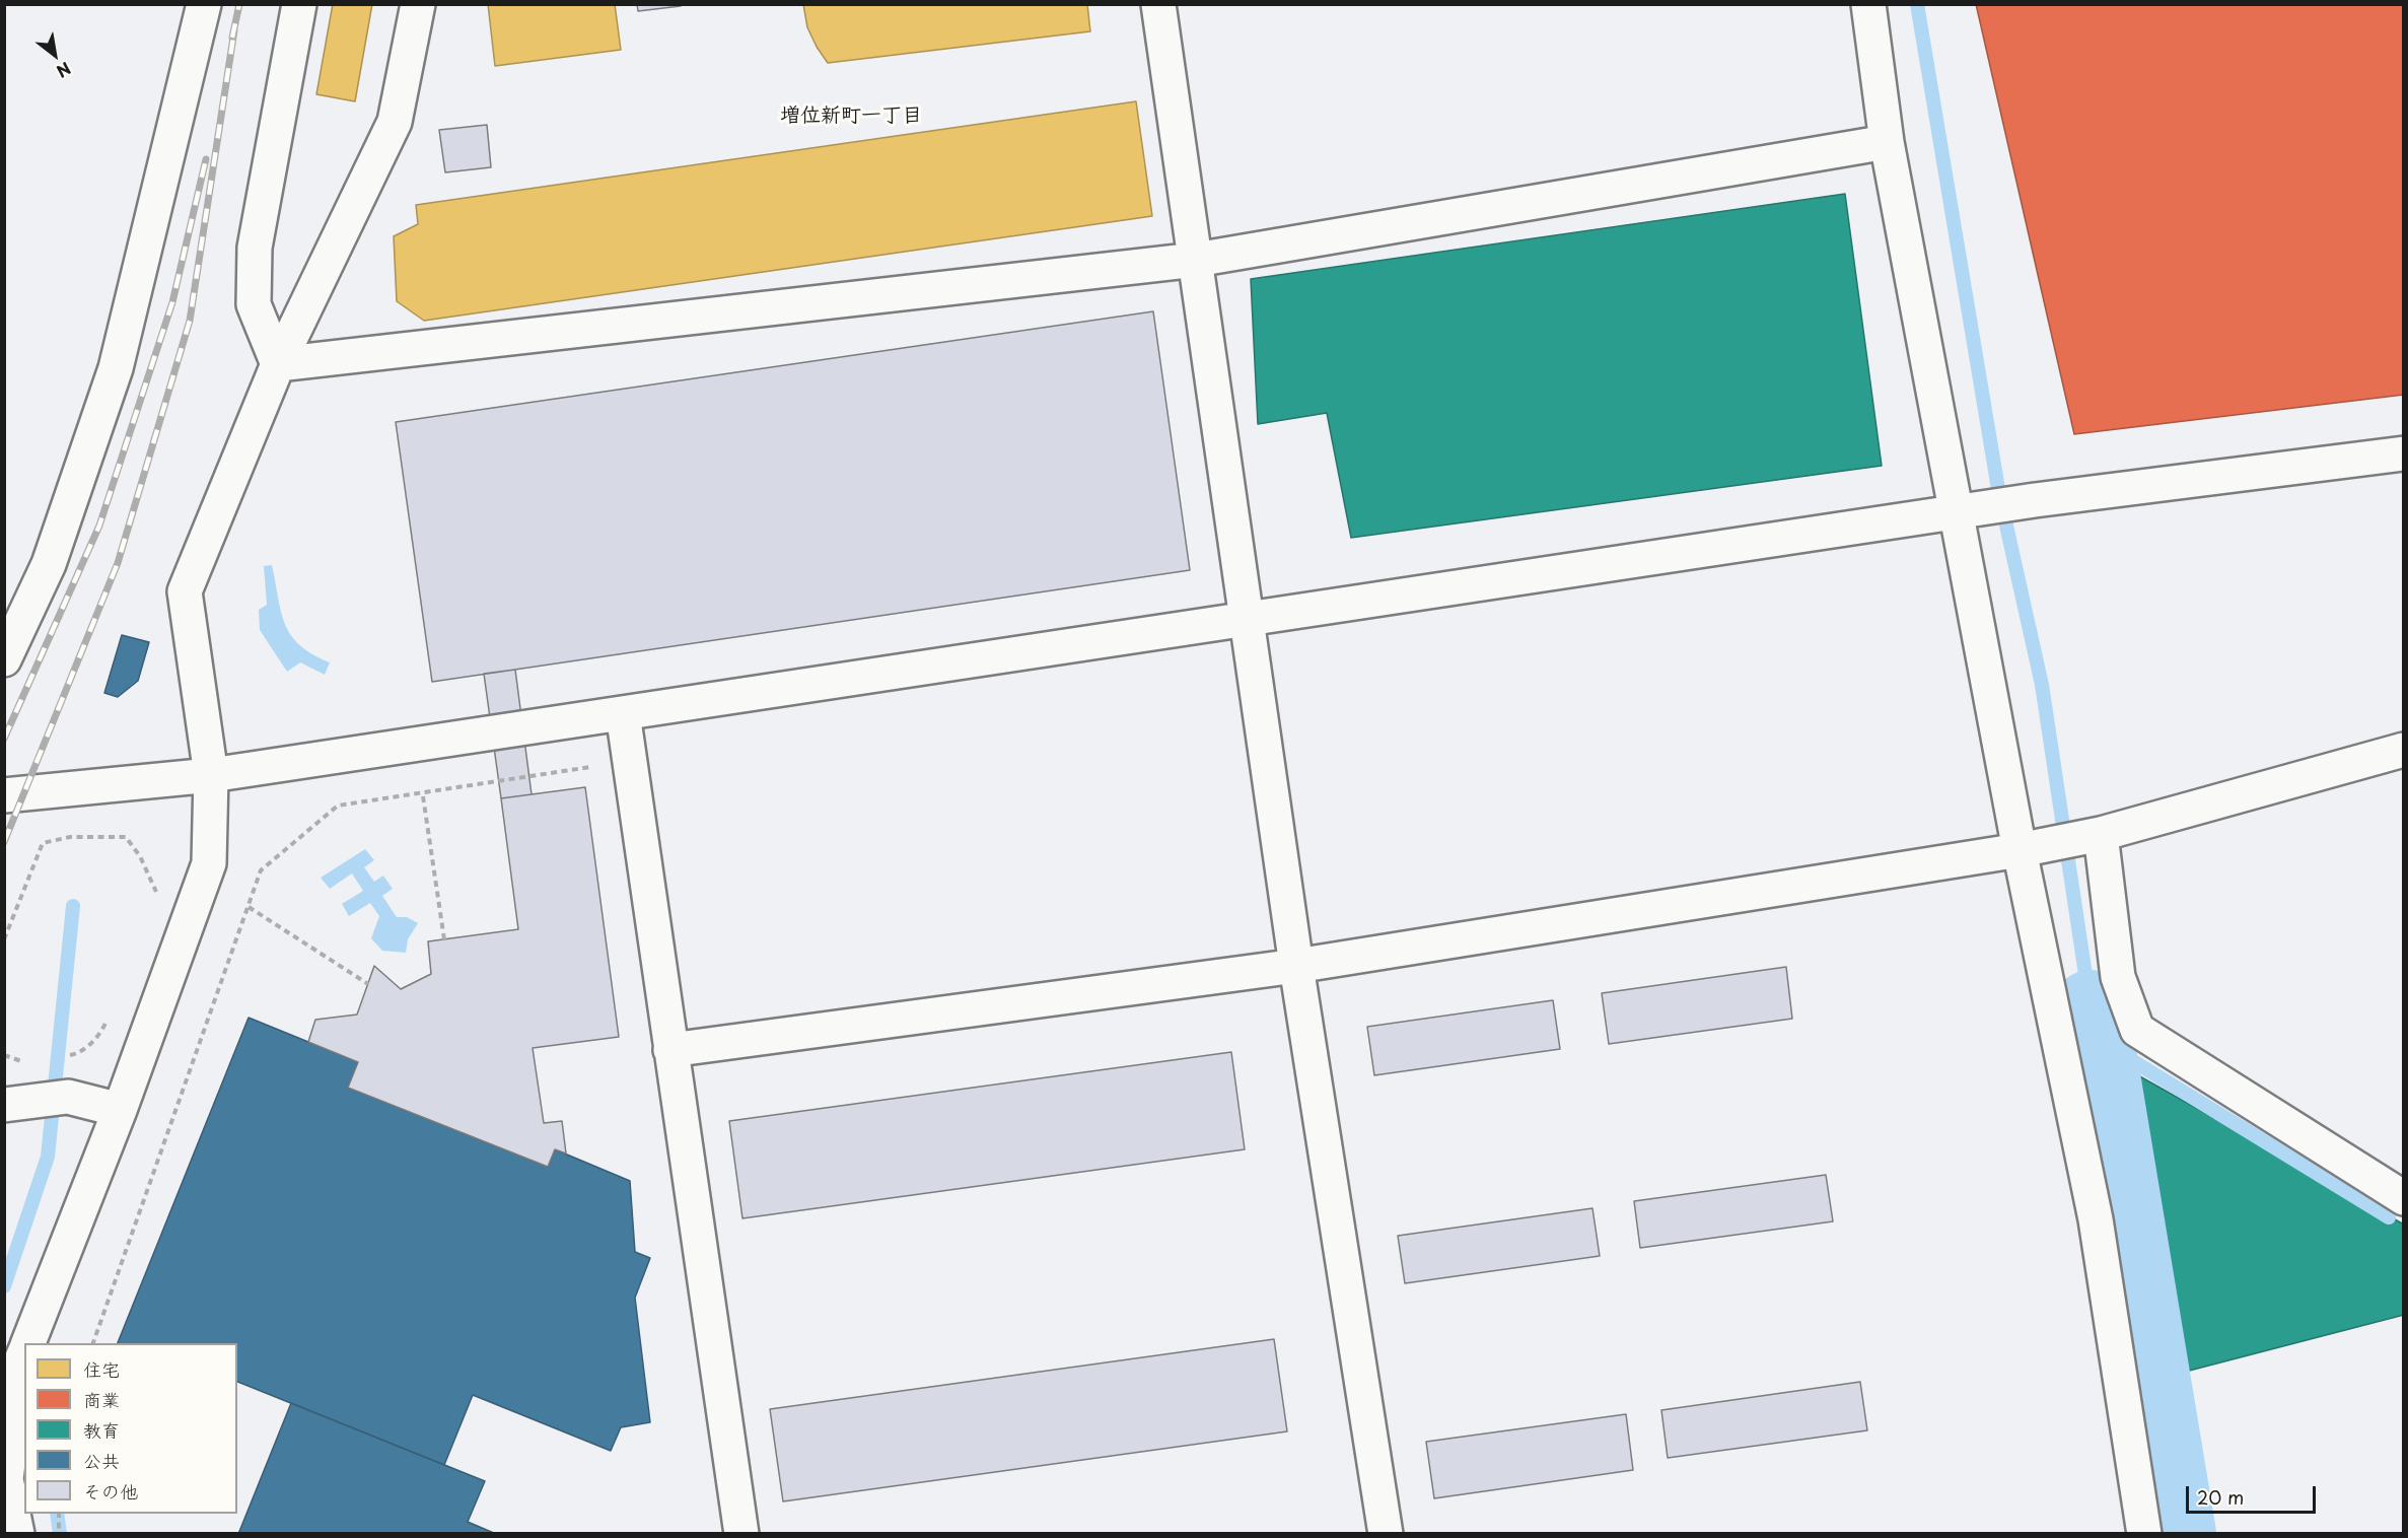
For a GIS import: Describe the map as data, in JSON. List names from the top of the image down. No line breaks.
{"districts":["増位新町一丁目"],"legend":["住宅","商業","教育","公共","その他"],"scale_bar":"20 m","north":"bottom right"}
